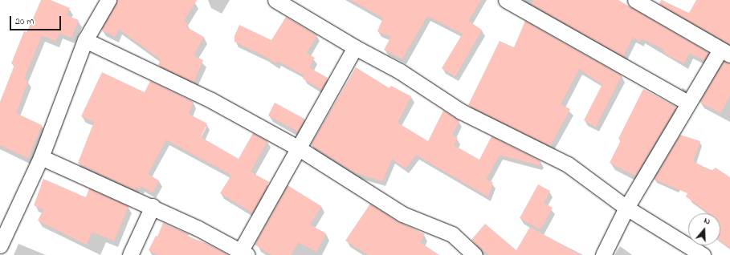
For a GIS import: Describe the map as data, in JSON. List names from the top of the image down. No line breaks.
{"scale_bar":"20 m","north":"top"}
